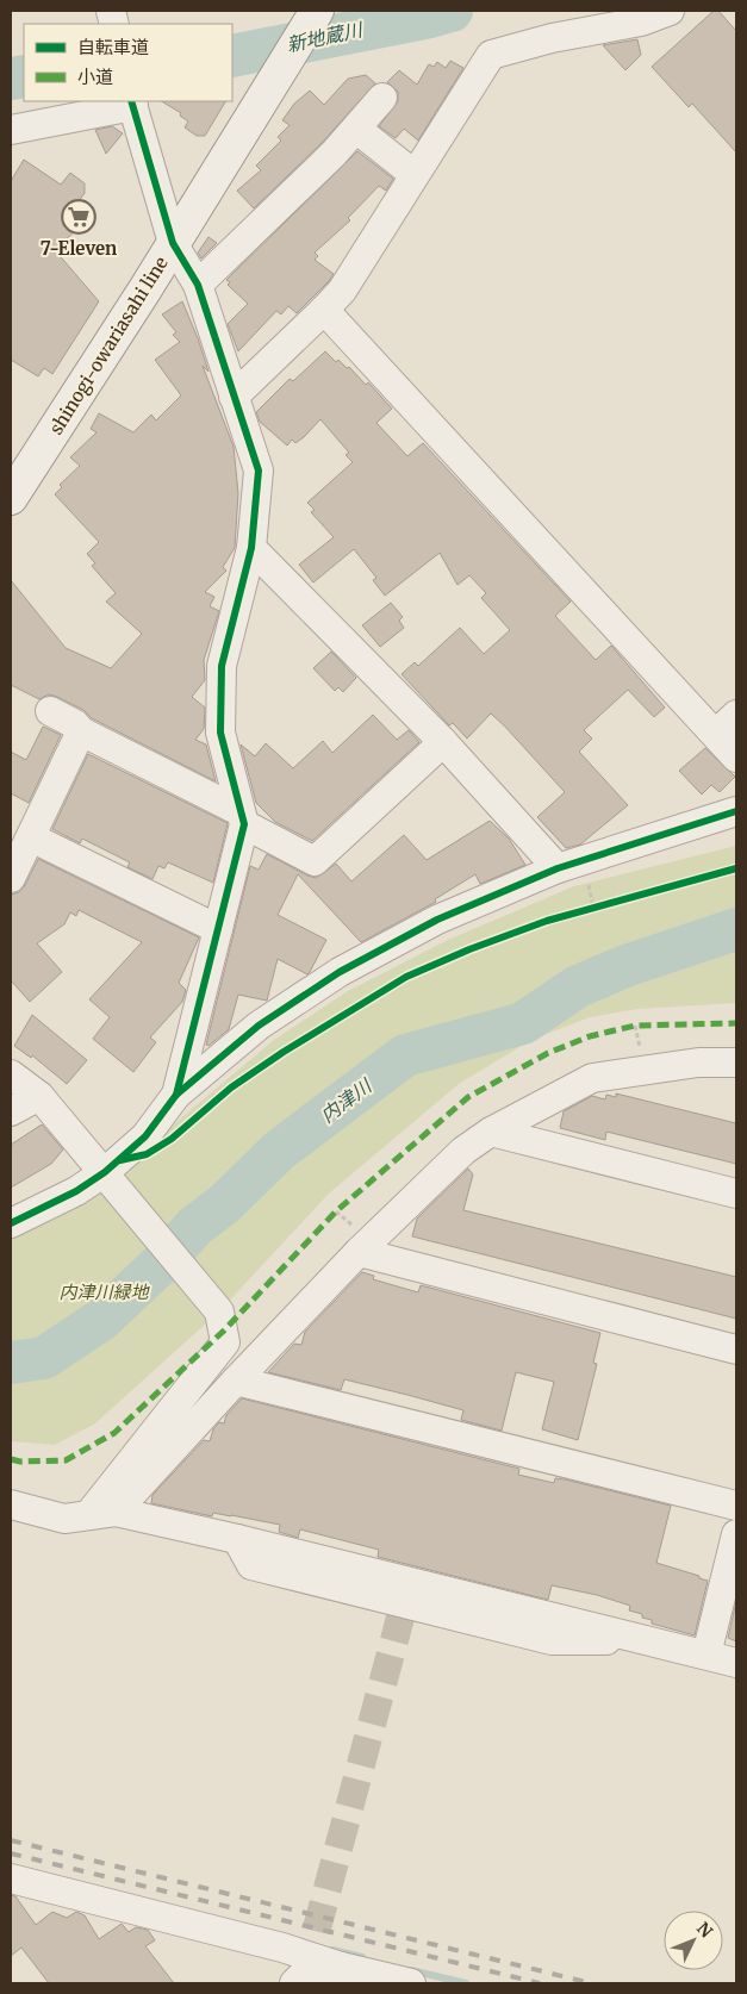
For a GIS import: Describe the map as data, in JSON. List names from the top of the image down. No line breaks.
{"streets":{"main road":["shinogi-owariasahi line"]},"water":["新地蔵川","内津川"],"parks":["内津川緑地"],"places":{"supermarket":["7-Eleven"]},"legend":["自転車道","小道"],"north":"top right"}
